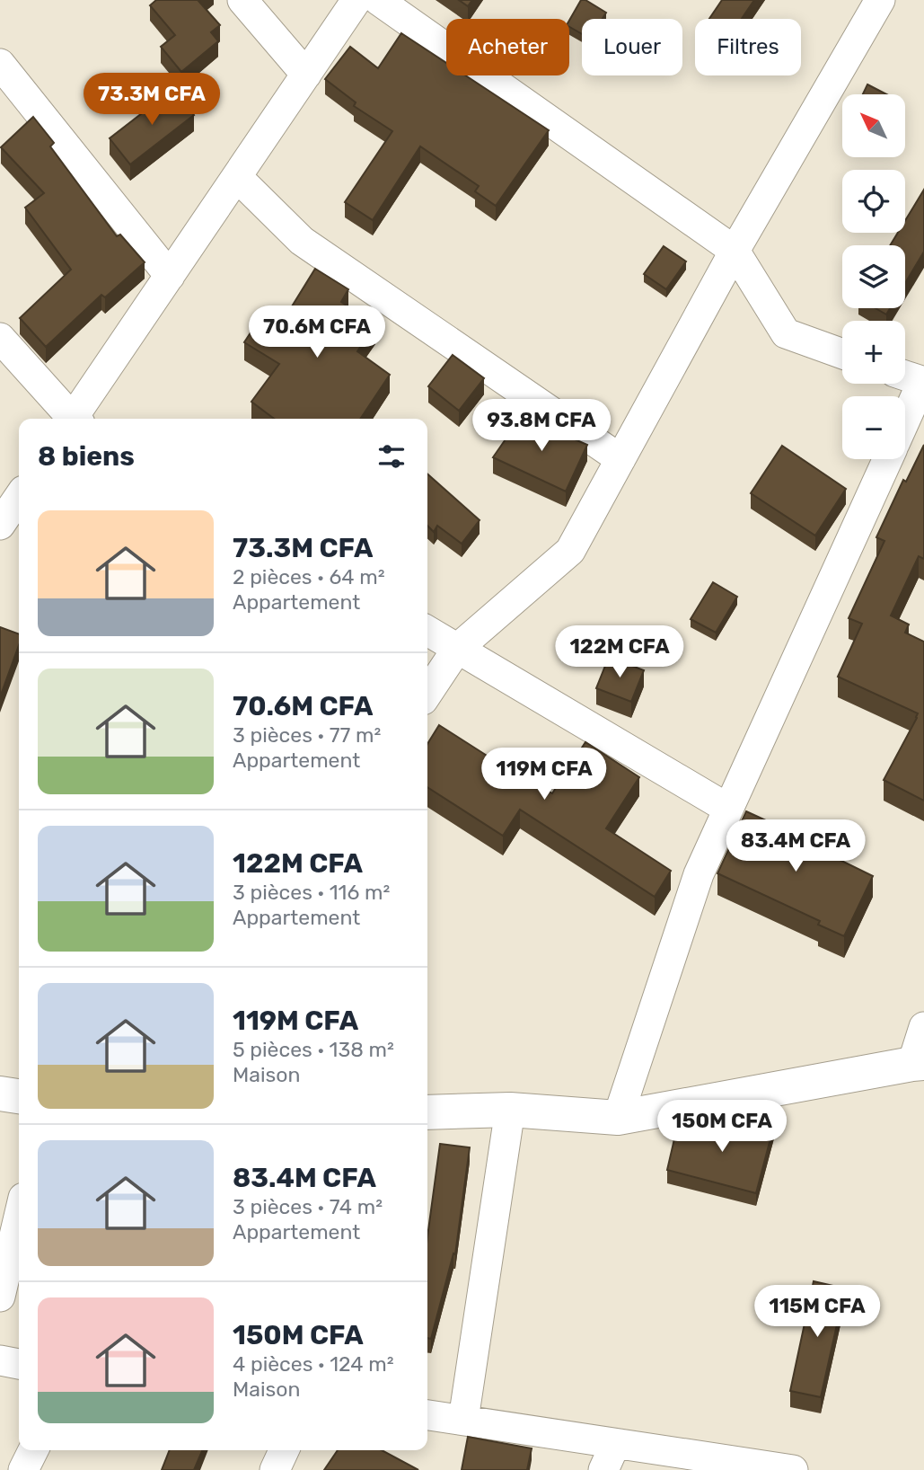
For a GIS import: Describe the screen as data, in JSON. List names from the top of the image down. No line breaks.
{"north":"top left","page":{"chip":["Acheter","Louer","Filtres"],"price":["73.3M CFA","70.6M CFA","93.8M CFA","122M CFA","119M CFA","83.4M CFA","150M CFA","115M CFA"],"map_buttons":["+","−"],"heading":"8 biens","list":[{"name":"73.3M CFA","note":"2 pièces · 64 m² · Appartement"},{"name":"70.6M CFA","note":"3 pièces · 77 m² · Appartement"},{"name":"122M CFA","note":"3 pièces · 116 m² · Appartement"},{"name":"119M CFA","note":"5 pièces · 138 m² · Maison"},{"name":"83.4M CFA","note":"3 pièces · 74 m² · Appartement"},{"name":"150M CFA","note":"4 pièces · 124 m² · Maison"}]}}
